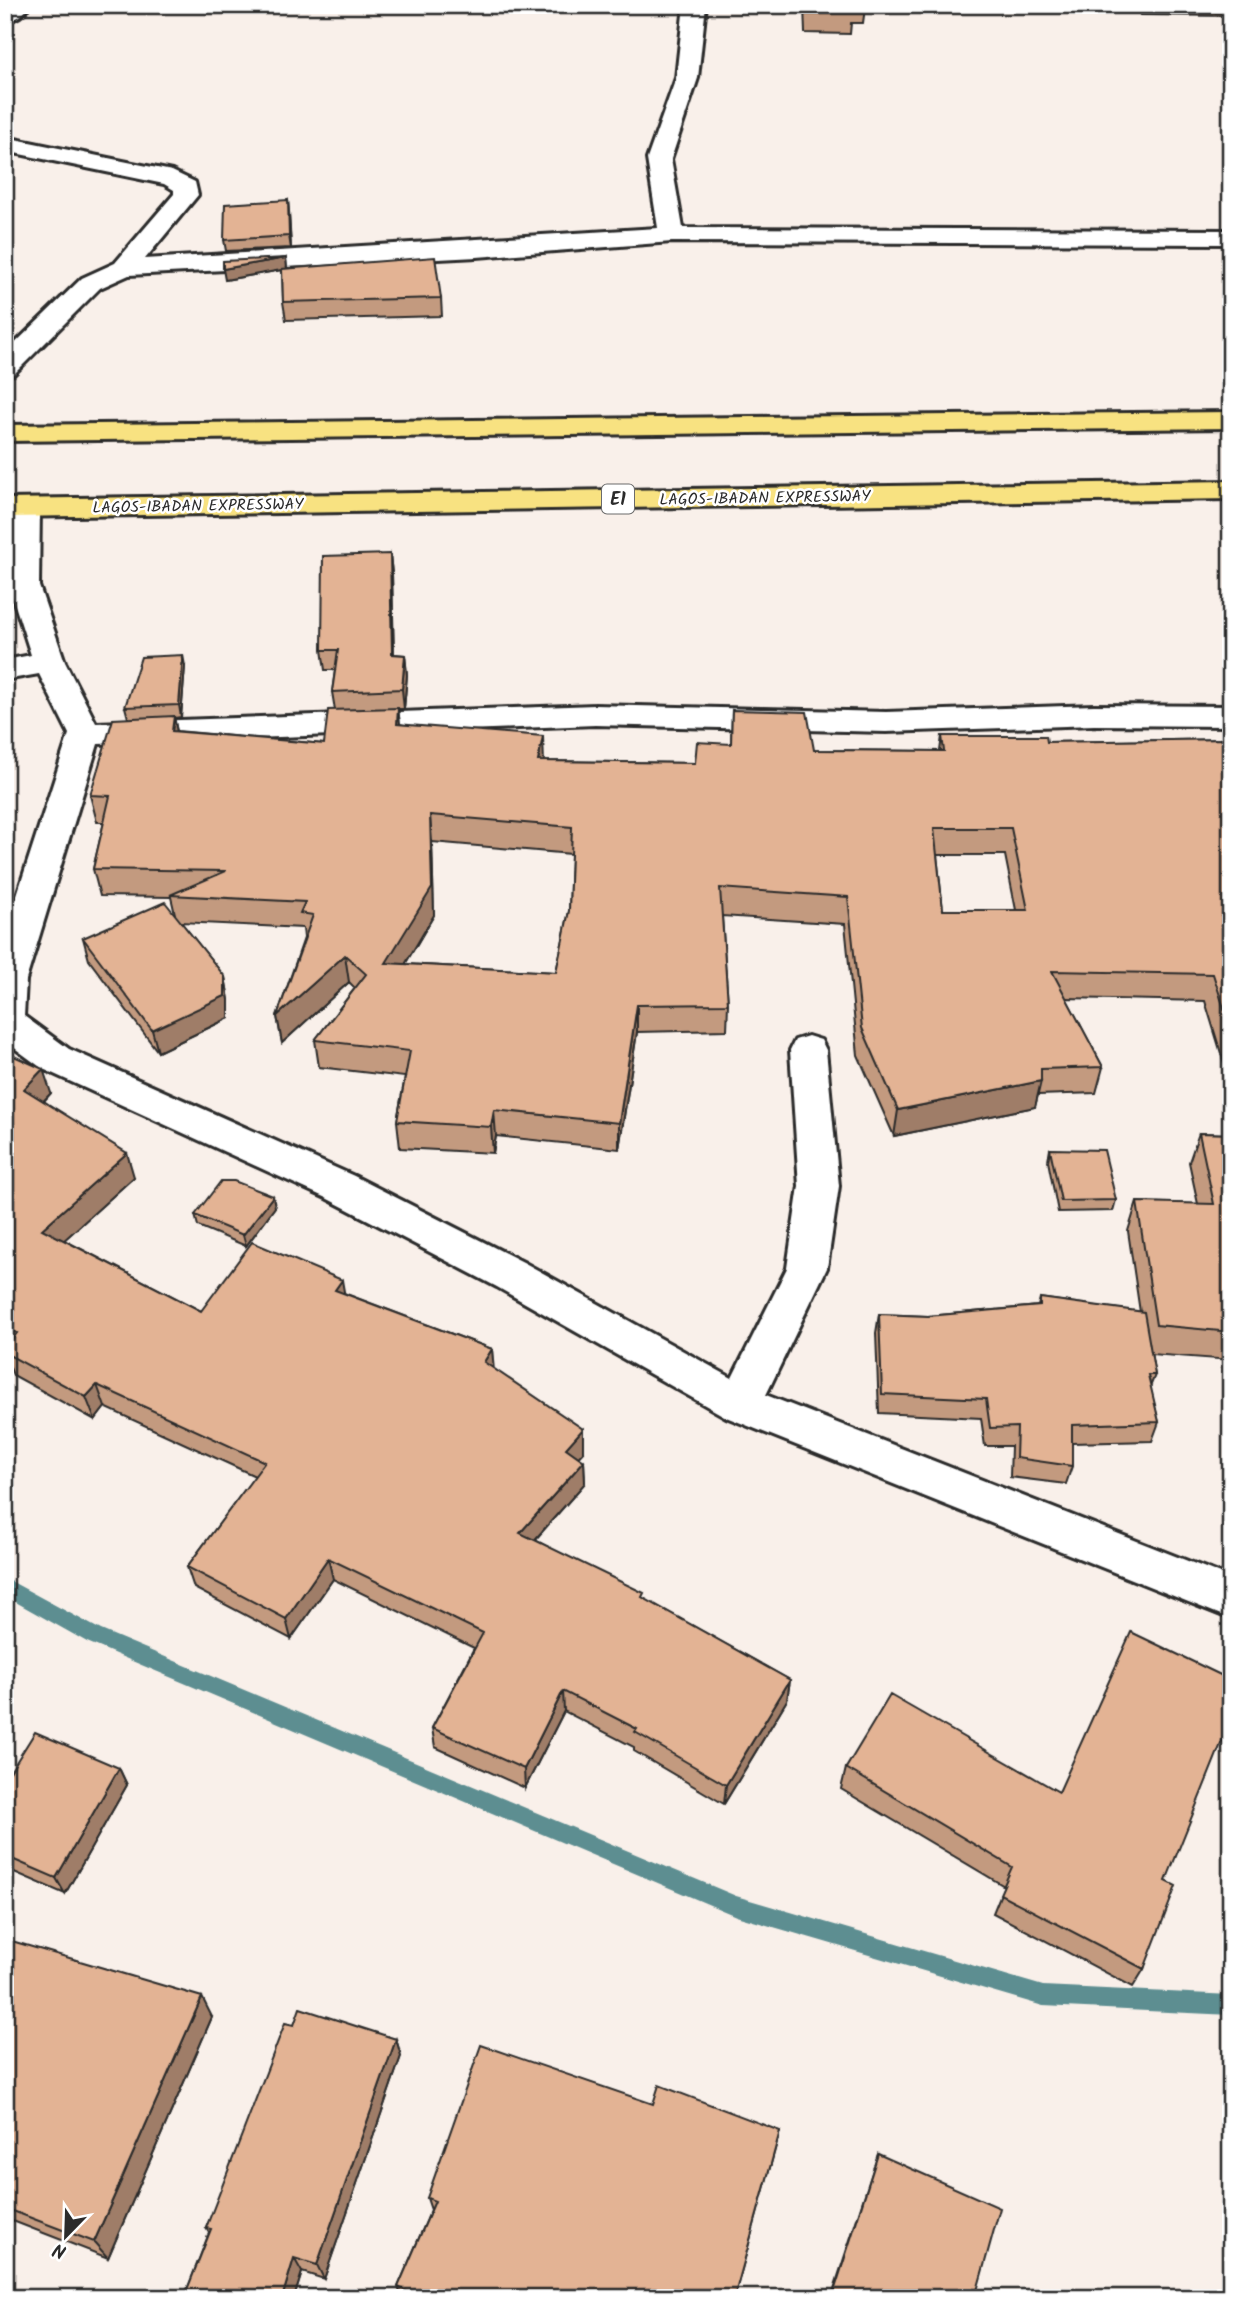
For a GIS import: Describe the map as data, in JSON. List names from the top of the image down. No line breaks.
{"streets":{"highway":["LAGOS-IBADAN EXPRESSWAY","E1"]},"north":"bottom left"}
